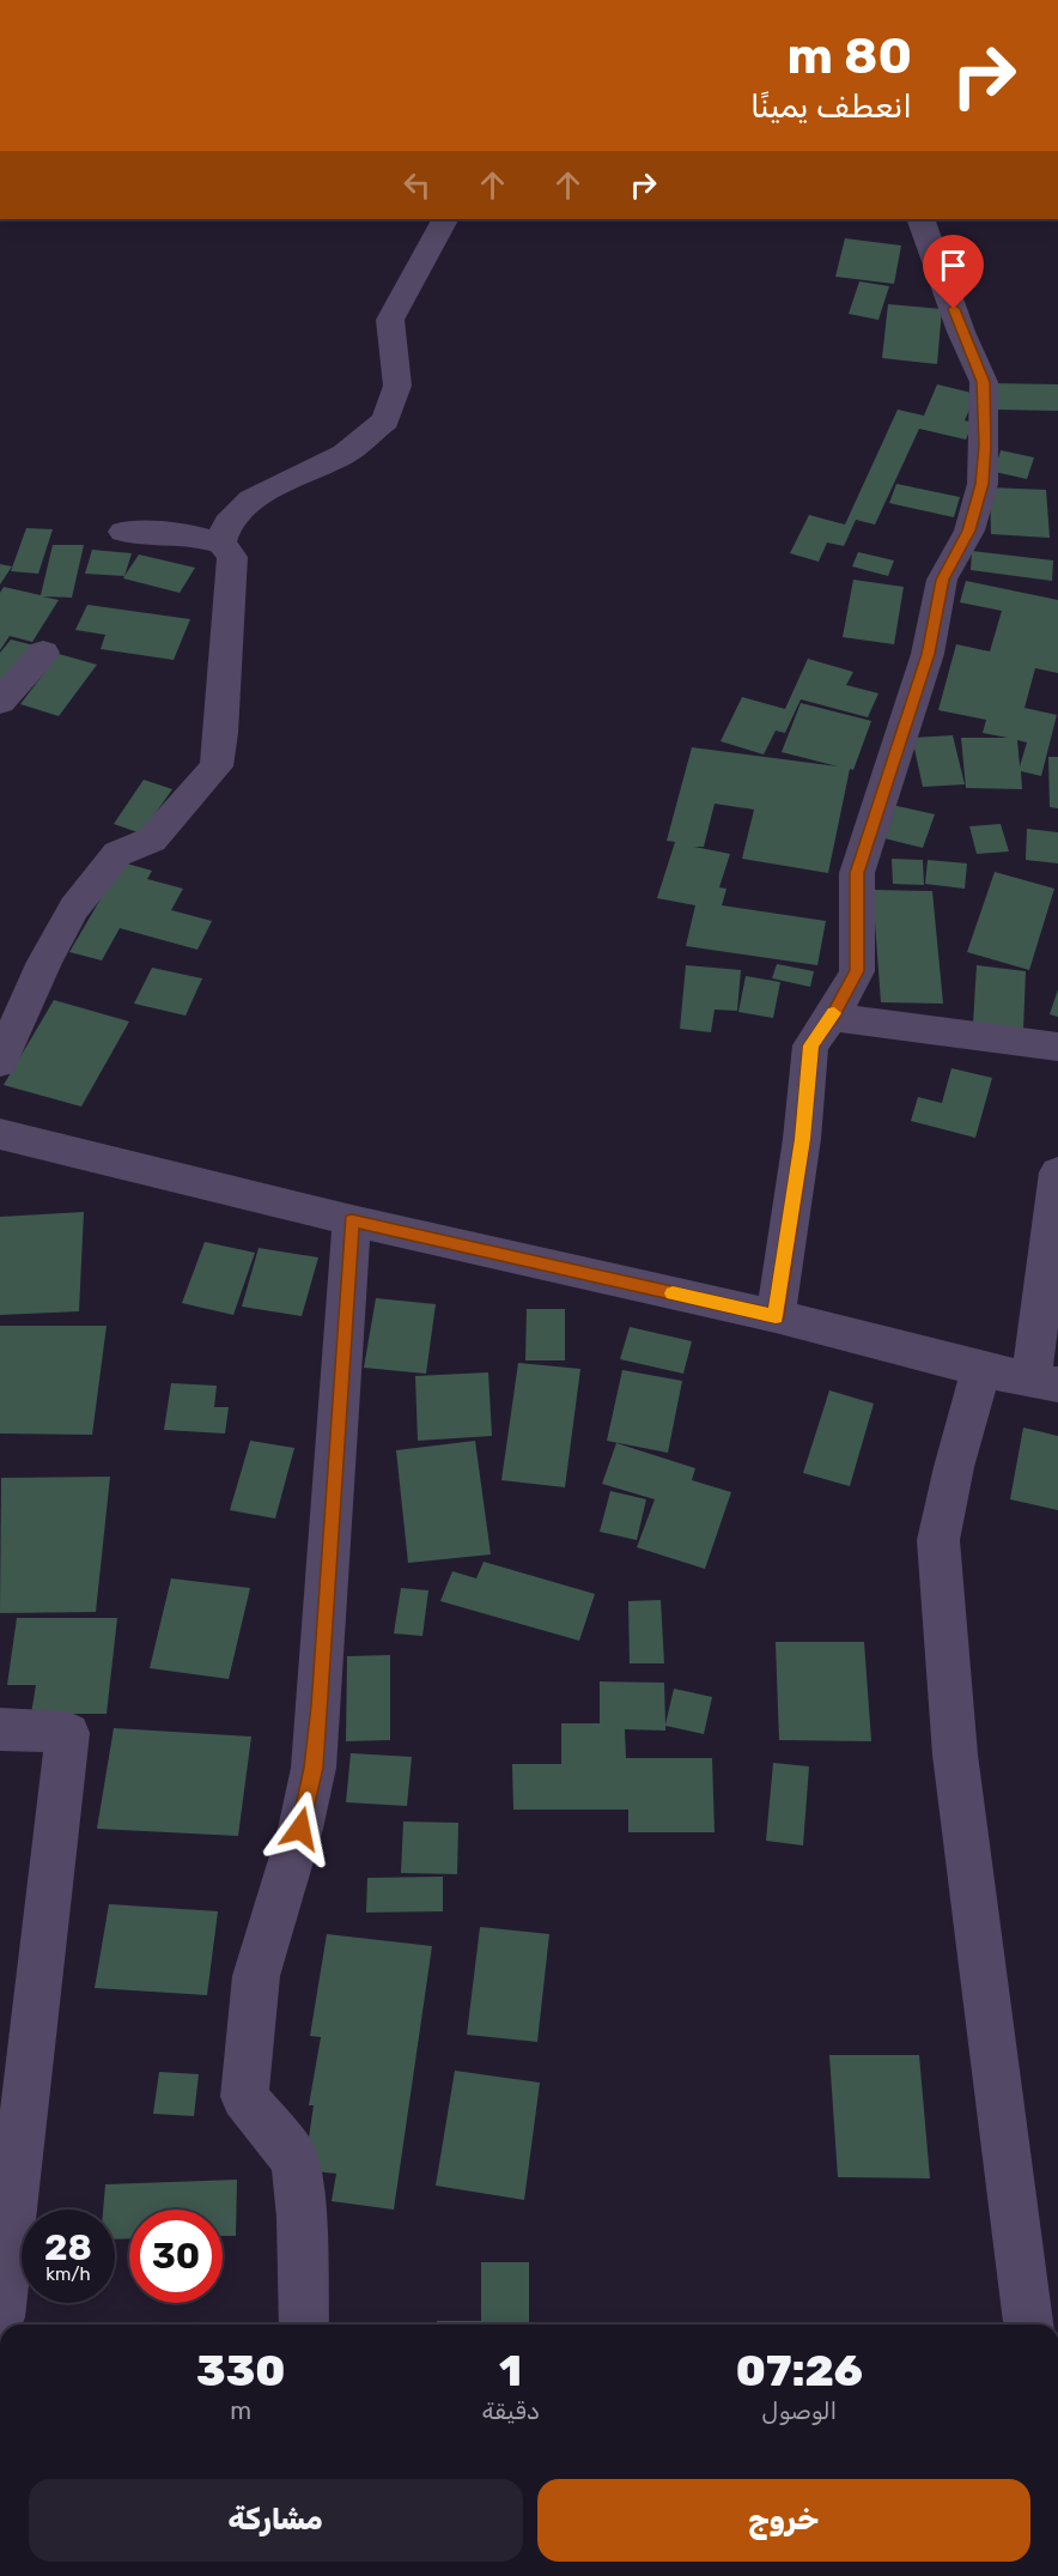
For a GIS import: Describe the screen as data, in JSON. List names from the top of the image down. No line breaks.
{"page":{"turn":["80 m","انعطف يمينًا"],"speed":"28 km/h","limit":"30","eta":["07:26","الوصول","1","دقيقة","330","m"],"buttons":["خروج","مشاركة"]}}
